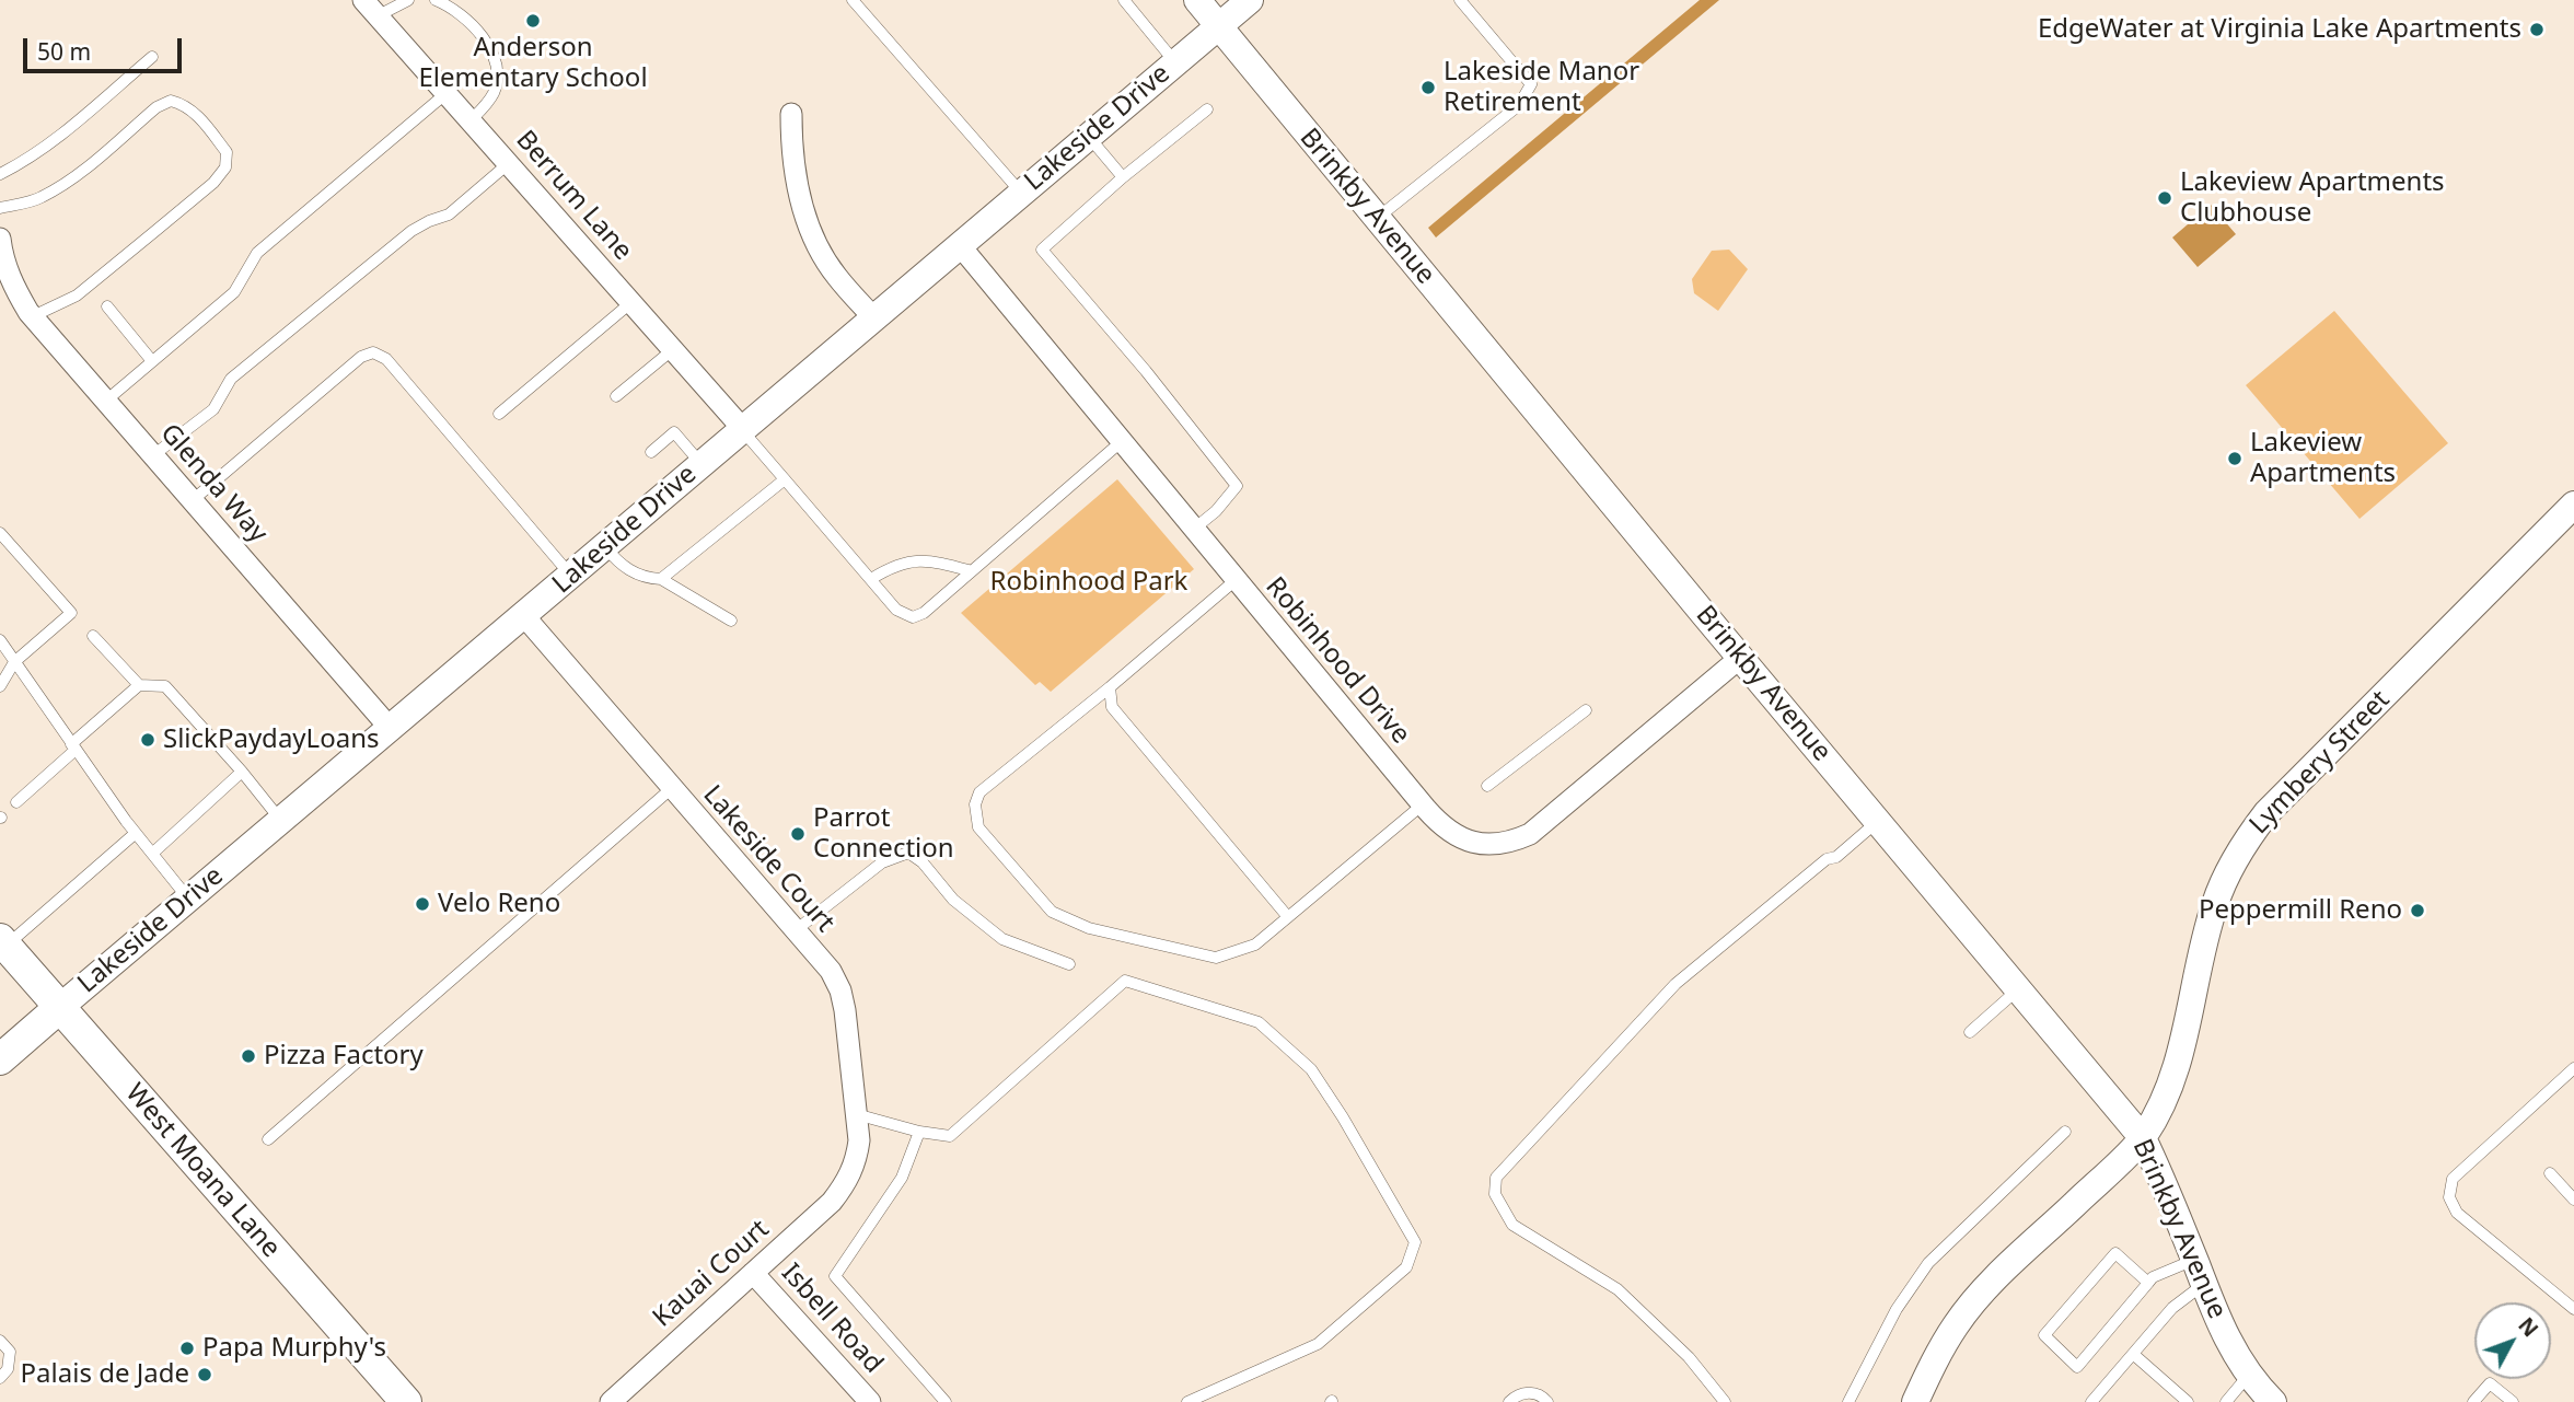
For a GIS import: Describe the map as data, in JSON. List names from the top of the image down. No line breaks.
{"streets":{"main road":["Lakeside Drive","West Moana Lane"],"street":["Berrum Lane","Brinkby Avenue","Glenda Way","Robinhood Drive","Lymbery Street","Lakeside Court","Kauai Court","Isbell Road"]},"crossings":[["Lakeside Drive","Berrum Lane"],["Lakeside Drive","Brinkby Avenue"],["Lakeside Drive","Glenda Way"],["Lakeside Drive","Robinhood Drive"],["Lakeside Drive","Lakeside Court"],["Lakeside Drive","West Moana Lane"],["Brinkby Avenue","Robinhood Drive"],["Brinkby Avenue","Lymbery Street"],["Lakeside Court","Kauai Court"],["Kauai Court","Isbell Road"]],"parks":["Robinhood Park"],"places":["Anderson Elementary School","EdgeWater at Virginia Lake Apartments","Lakeside Manor Retirement","Lakeview Apartments Clubhouse","Lakeview Apartments","SlickPaydayLoans","Parrot Connection","Velo Reno","Peppermill Reno","Pizza Factory","Papa Murphy's","Palais de Jade"],"scale_bar":"50 m","north":"top right"}
